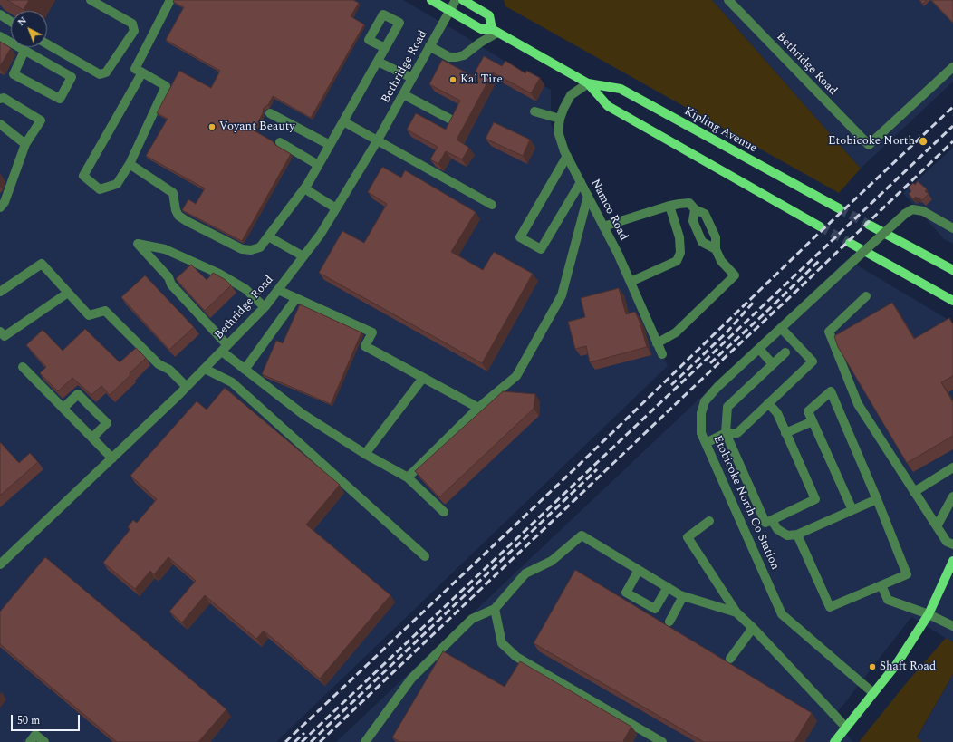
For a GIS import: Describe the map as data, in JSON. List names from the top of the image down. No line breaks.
{"streets":{"main road":["Kipling Avenue"],"street":["Bethridge Road","Namco Road","Etobicoke North Go Station"]},"crossings":[["Bethridge Road","Kipling Avenue"],["Kipling Avenue","Namco Road"]],"places":["Kal Tire","Voyant Beauty","Etobicoke North","Shaft Road"],"scale_bar":"50 m","north":"top left"}
